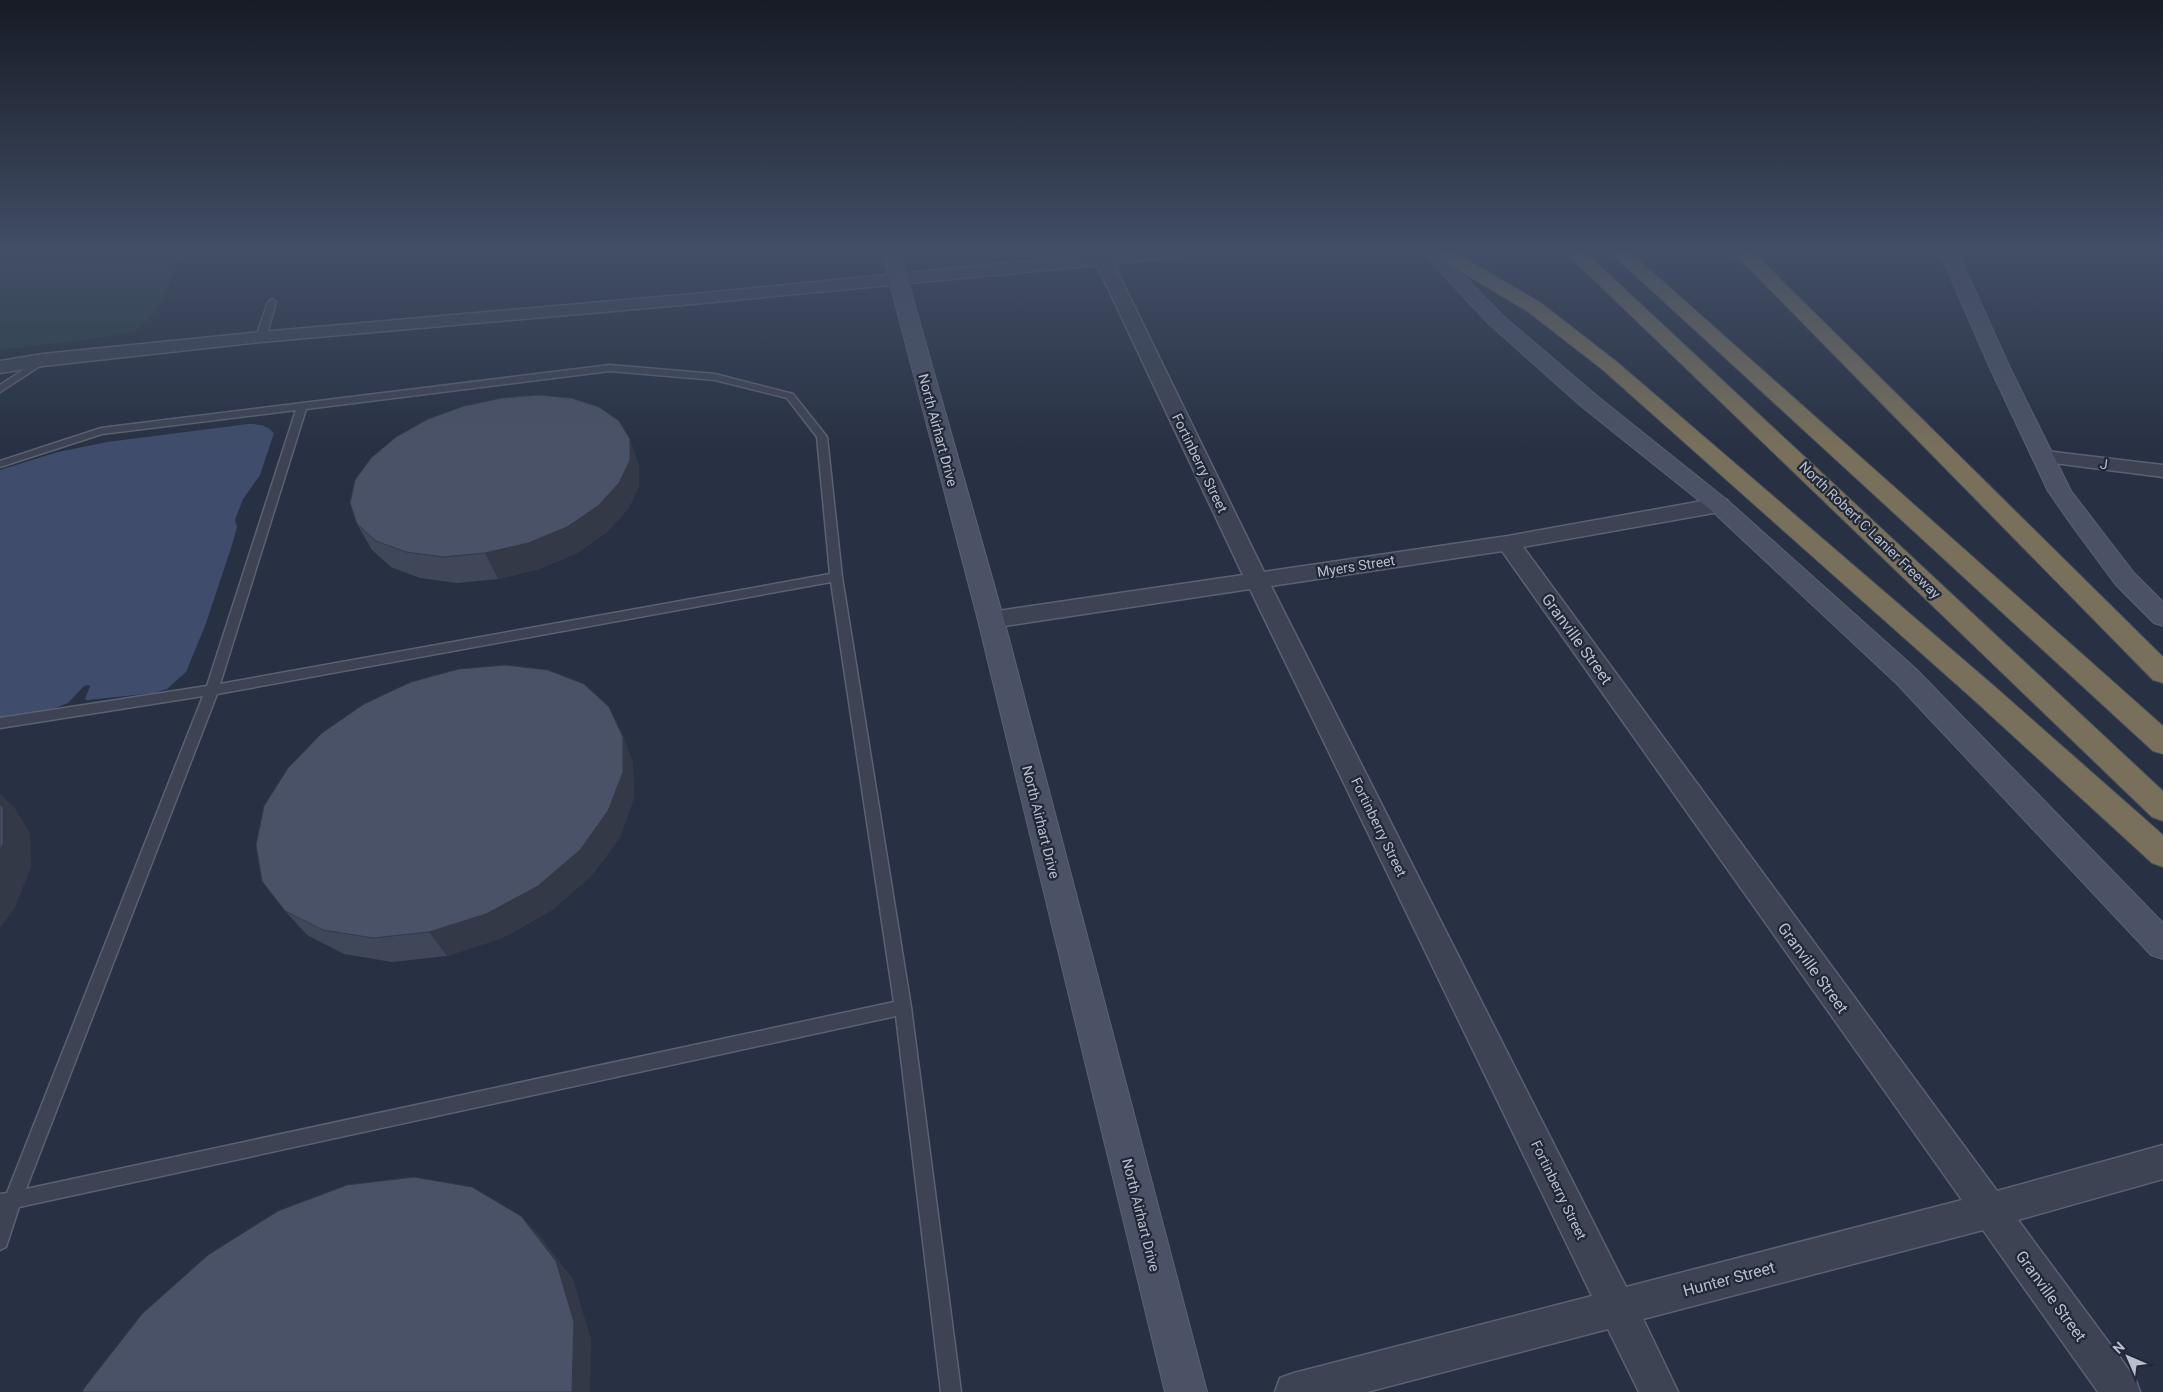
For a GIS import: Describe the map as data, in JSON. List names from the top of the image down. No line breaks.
{"streets":{"highway":["North Robert C Lanier Freeway"],"main road":["North Airhart Drive"],"street":["Fortinberry Street","J","Myers Street","Granville Street","Hunter Street"]},"crossings":[["North Airhart Drive","Myers Street"],["Fortinberry Street","Myers Street"],["Fortinberry Street","Hunter Street"],["Myers Street","Granville Street"],["Granville Street","Hunter Street"]],"north":"top left"}
